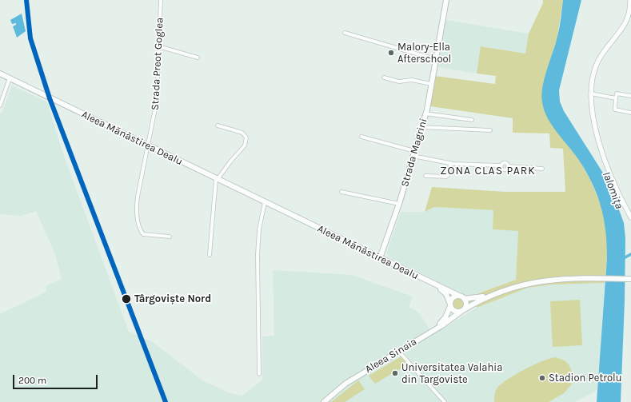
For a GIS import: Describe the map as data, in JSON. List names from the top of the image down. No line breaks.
{"streets":{"main road":["Aleea Mănăstirea Dealu","Strada Magrini","Aleea Sinaia"],"street":["Strada Preot Goglea"]},"crossings":[["Strada Preot Goglea","Aleea Mănăstirea Dealu"],["Aleea Mănăstirea Dealu","Strada Magrini"],["Aleea Mănăstirea Dealu","Aleea Sinaia"]],"districts":["ZONA CLAS PARK"],"water":["Ialomița"],"places":["Malory-Ella Afterschool","Târgoviște Nord","Universitatea Valahia din Targoviste","Stadion Petrolu"],"scale_bar":"200 m"}
